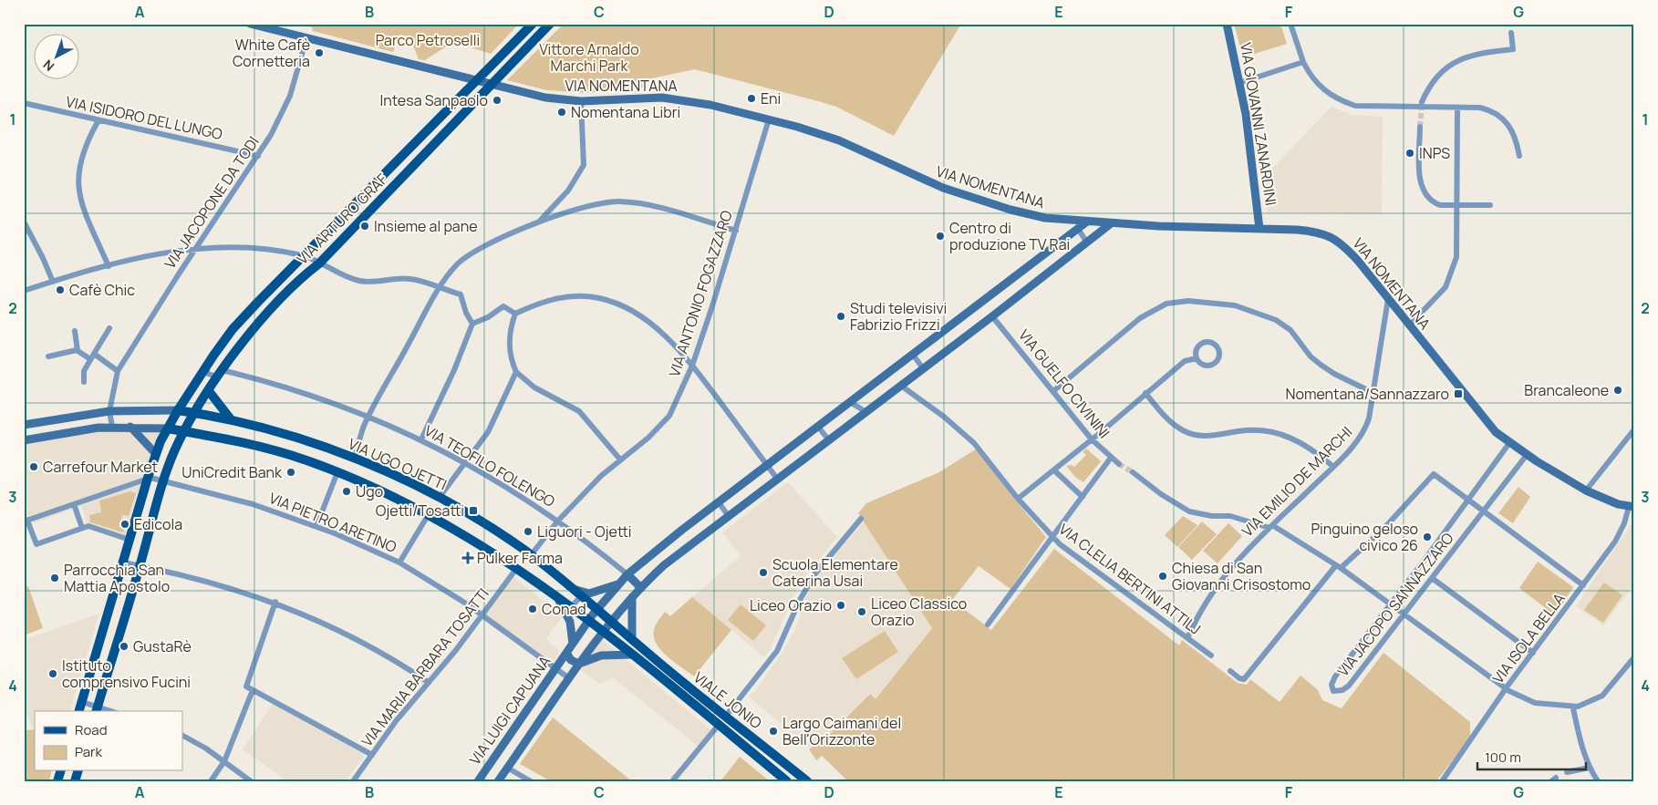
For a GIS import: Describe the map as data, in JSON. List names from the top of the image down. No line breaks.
{"streets":{"main road":["VIA ARTURO GRAF","VIA UGO OJETTI","VIALE JONIO"],"street":["VIA NOMENTANA","VIA ISIDORO DEL LUNGO","VIA GIOVANNI ZANARDINI","VIA JACOPONE DA TODI","VIA ANTONIO FOGAZZARO","VIA GUELFO CIVININI","VIA TEOFILO FOLENGO","VIA EMILIO DE MARCHI","VIA PIETRO ARETINO","VIA CLELIA BERTINI ATTILJ","VIA JACOPO SANNAZZARO","VIA ISOLA BELLA","VIA MARIA BARBARA TOSATTI","VIA LUIGI CAPUANA"]},"crossings":[["VIA NOMENTANA","VIA GIOVANNI ZANARDINI"],["VIA NOMENTANA","VIA JACOPONE DA TODI"],["VIA NOMENTANA","VIA ARTURO GRAF"],["VIA NOMENTANA","VIA ANTONIO FOGAZZARO"],["VIA NOMENTANA","VIA EMILIO DE MARCHI"],["VIA NOMENTANA","VIA JACOPO SANNAZZARO"],["VIA NOMENTANA","VIA ISOLA BELLA"],["VIA ISIDORO DEL LUNGO","VIA JACOPONE DA TODI"],["VIA ARTURO GRAF","VIA UGO OJETTI"],["VIA ARTURO GRAF","VIA TEOFILO FOLENGO"],["VIA ARTURO GRAF","VIA PIETRO ARETINO"],["VIA ANTONIO FOGAZZARO","VIA UGO OJETTI"],["VIA ANTONIO FOGAZZARO","VIA TEOFILO FOLENGO"],["VIA UGO OJETTI","VIALE JONIO"],["VIA EMILIO DE MARCHI","VIA CLELIA BERTINI ATTILJ"],["VIA PIETRO ARETINO","VIA MARIA BARBARA TOSATTI"],["VIA PIETRO ARETINO","VIA LUIGI CAPUANA"]],"parks":["Parco Petroselli","Vittore Arnaldo Marchi Park"],"places":{"other":["White Cafè Cornetteria","Eni","Intesa Sanpaolo","Nomentana Libri","INPS","Insieme al pane","Centro di produzione TV Rai","Cafè Chic","Studi televisivi Fabrizio Frizzi","Brancaleone","Carrefour Market","UniCredit Bank","Ugo","Edicola","Liguori - Ojetti","Pinguino geloso civico 26","Scuola Elementare Caterina Usai","Chiesa di San Giovanni Crisostomo","Parrocchia San Mattia Apostolo","Liceo Orazio","Conad","Liceo Classico Orazio","GustaRè","Istituto comprensivo Fucini","Largo Caimani del Bell'Orizzonte"],"transit":["Nomentana/Sannazzaro","Ojetti/Tosatti"],"health":["Pulker Farma"]},"legend":["Road","Park"],"scale_bar":"100 m","north":"bottom left","grid":{"columns":["A","B","C","D","E","F","G"],"rows":["1","2","3","4"]}}
